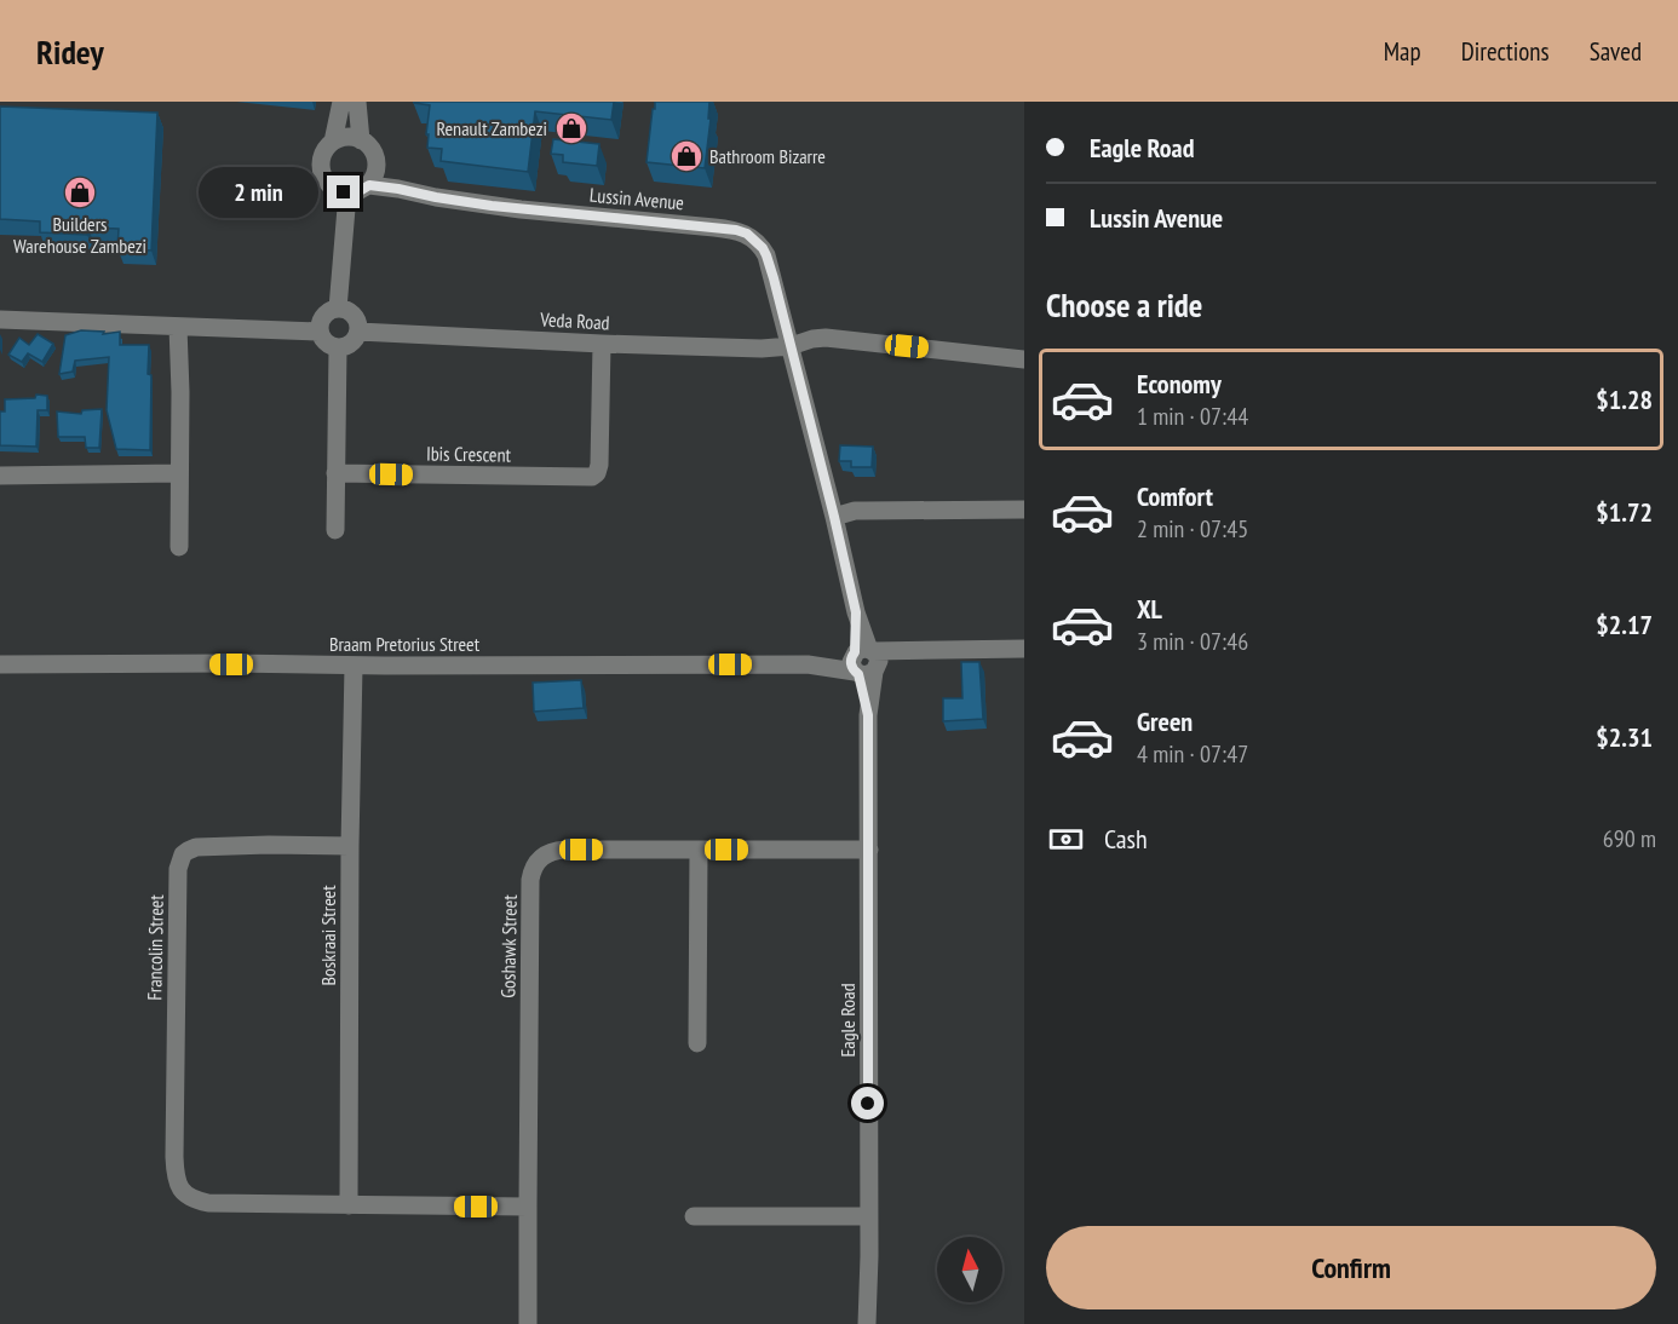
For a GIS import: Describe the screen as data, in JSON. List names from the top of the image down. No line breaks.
{"streets":{"street":["Lussin Avenue","Veda Road","Ibis Crescent","Braam Pretorius Street","Boskraai Street","Goshawk Street","Francolin Street","Eagle Road"]},"crossings":[["Lussin Avenue","Veda Road"],["Lussin Avenue","Eagle Road"],["Veda Road","Ibis Crescent"],["Veda Road","Eagle Road"],["Braam Pretorius Street","Boskraai Street"],["Braam Pretorius Street","Eagle Road"],["Boskraai Street","Francolin Street"],["Goshawk Street","Eagle Road"]],"places":{"shop":["Renault Zambezi","Bathroom Bizarre","Builders Warehouse Zambezi"]},"north":"top","page":{"header":"Ridey","nav":["Map","Directions","Saved"],"banner":["Eagle Road","Lussin Avenue"],"bubble":"2 min","heading":"Choose a ride","list":[{"name":"Economy","note":"1 min · 07:44","value":"$1.28"},{"name":"Comfort","note":"2 min · 07:45","value":"$1.72"},{"name":"XL","note":"3 min · 07:46","value":"$2.17"},{"name":"Green","note":"4 min · 07:47","value":"$2.31"}],"pay":["Cash","690 m"],"buttons":"Confirm"}}
